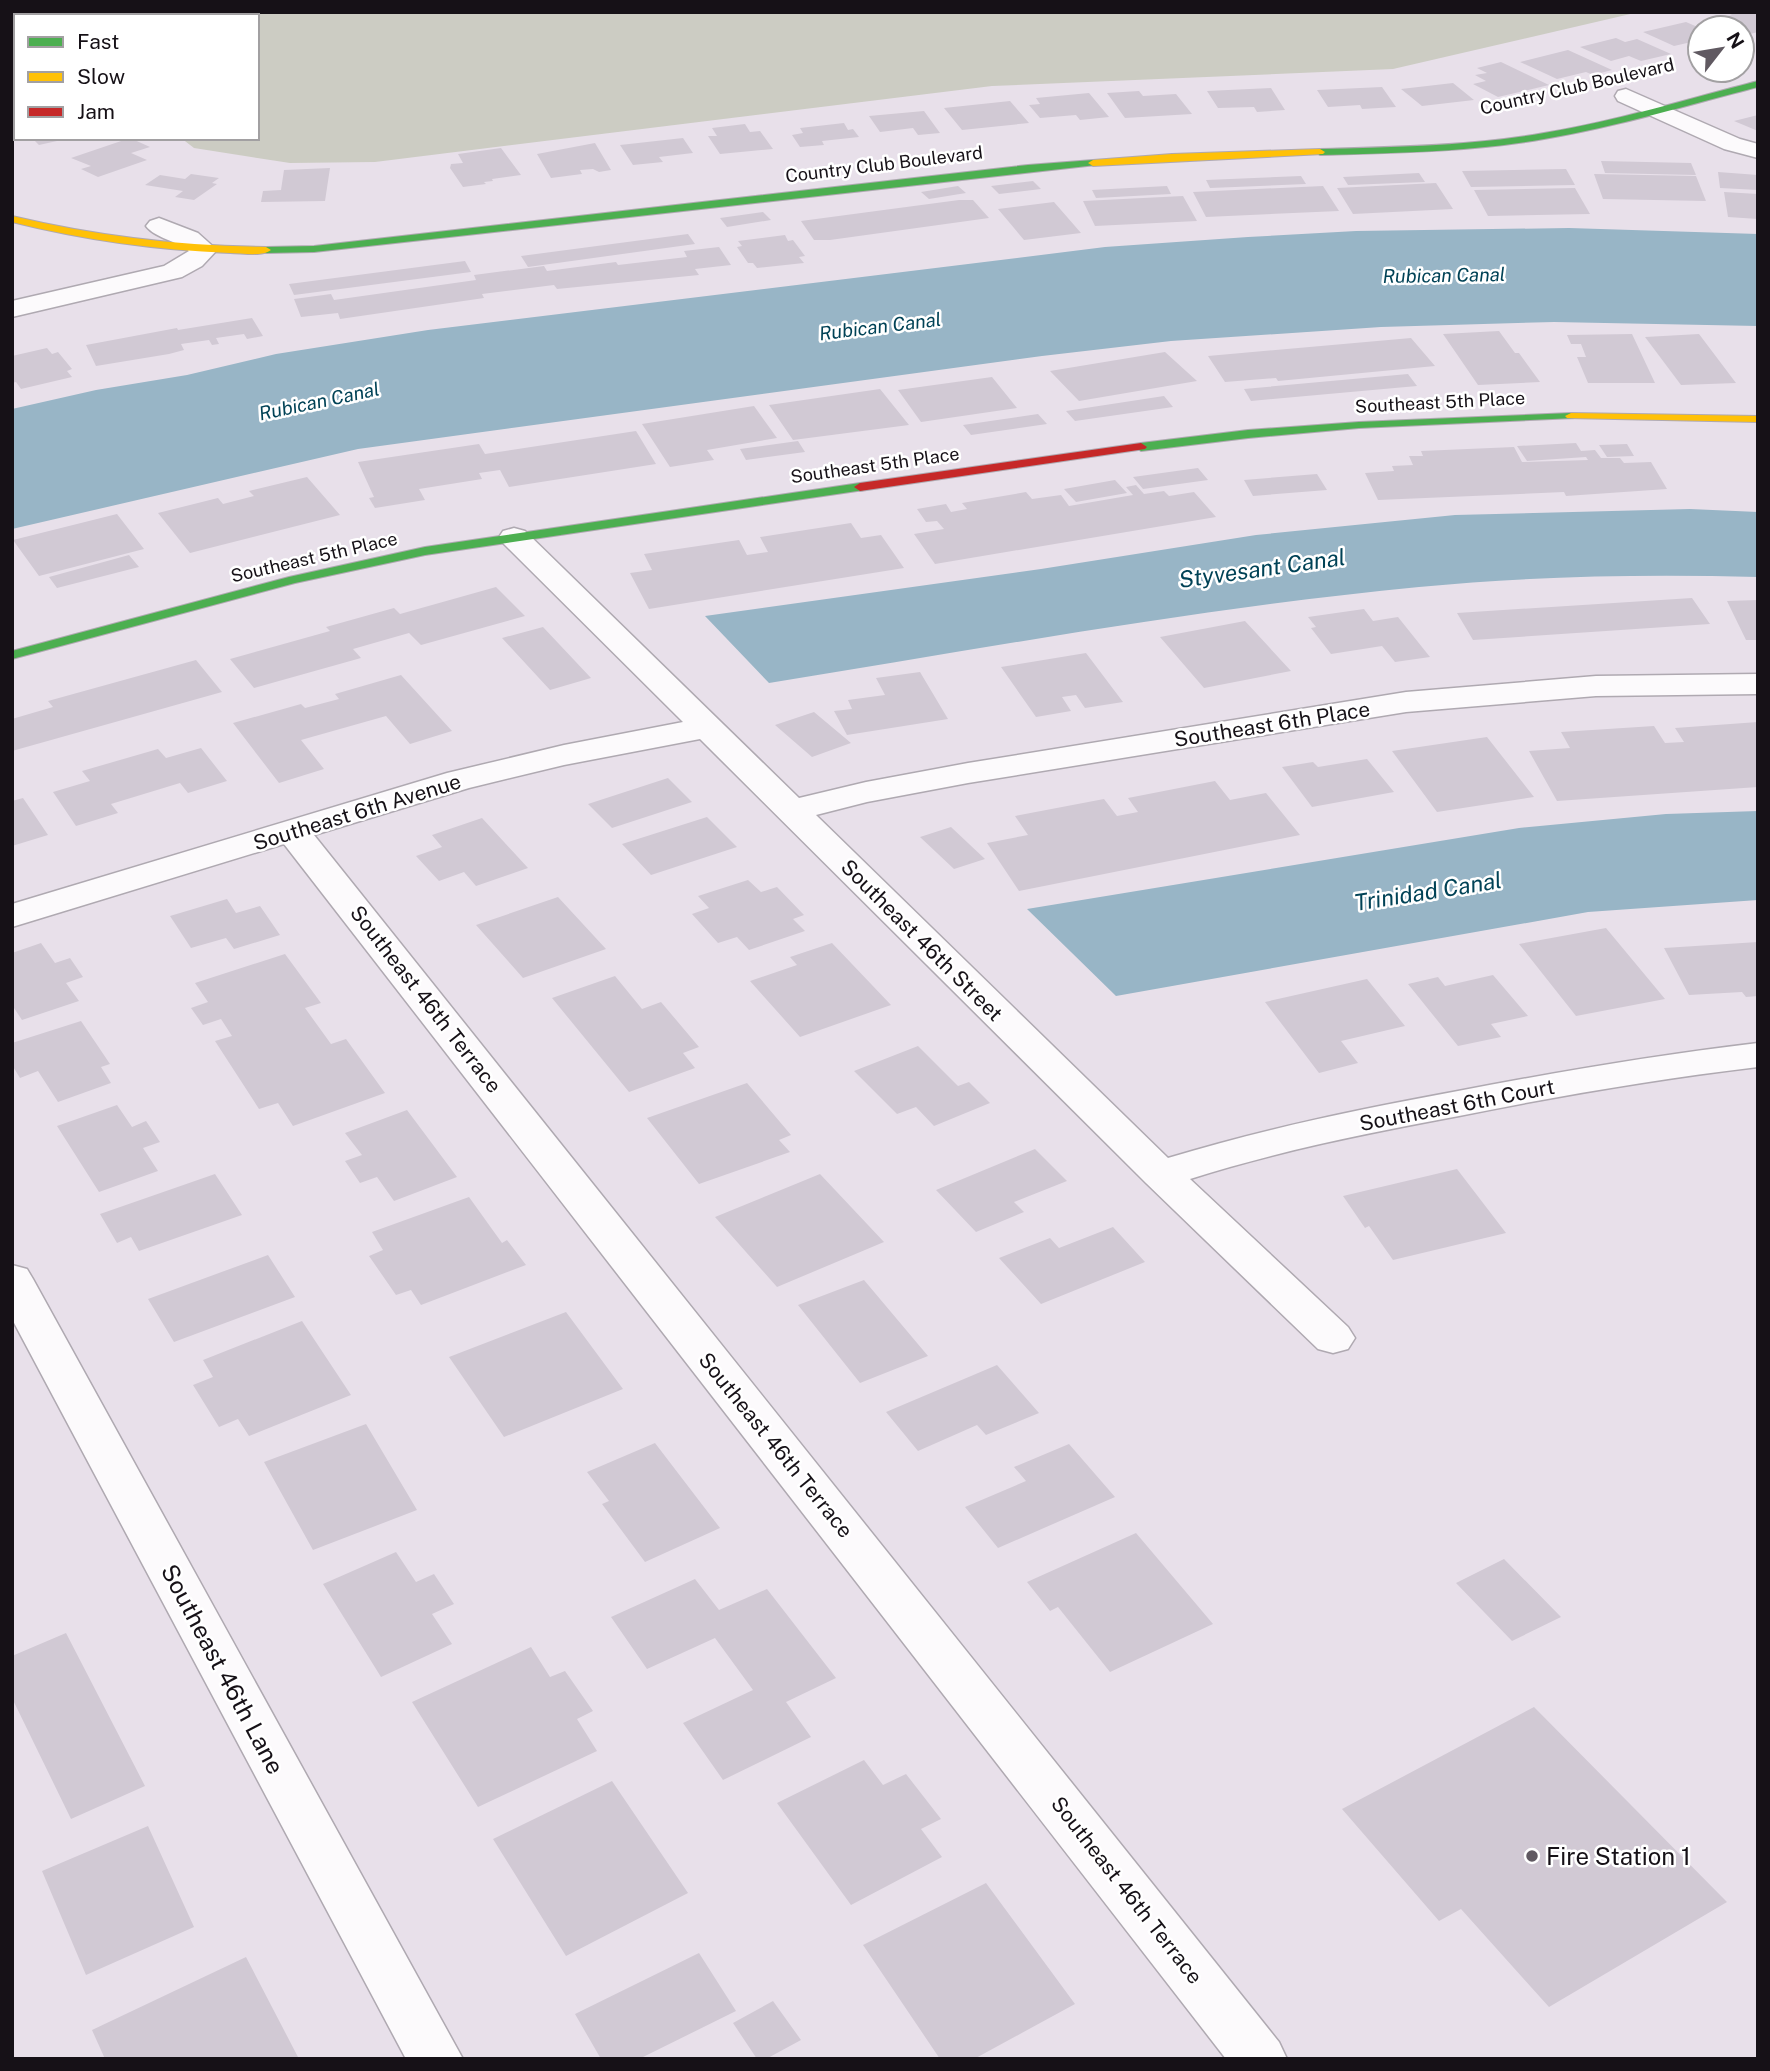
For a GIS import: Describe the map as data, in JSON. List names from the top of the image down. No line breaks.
{"streets":{"main road":["Country Club Boulevard","Southeast 5th Place"],"street":["Southeast 6th Place","Southeast 6th Avenue","Southeast 46th Street","Southeast 46th Terrace","Southeast 6th Court","Southeast 46th Lane"]},"crossings":[["Southeast 5th Place","Southeast 46th Street"],["Southeast 6th Place","Southeast 46th Street"],["Southeast 6th Avenue","Southeast 46th Street"],["Southeast 6th Avenue","Southeast 46th Terrace"],["Southeast 46th Street","Southeast 6th Court"]],"water":["Rubican Canal","Styvesant Canal","Trinidad Canal"],"places":["Fire Station 1"],"legend":["Fast","Slow","Jam"],"north":"top right"}
